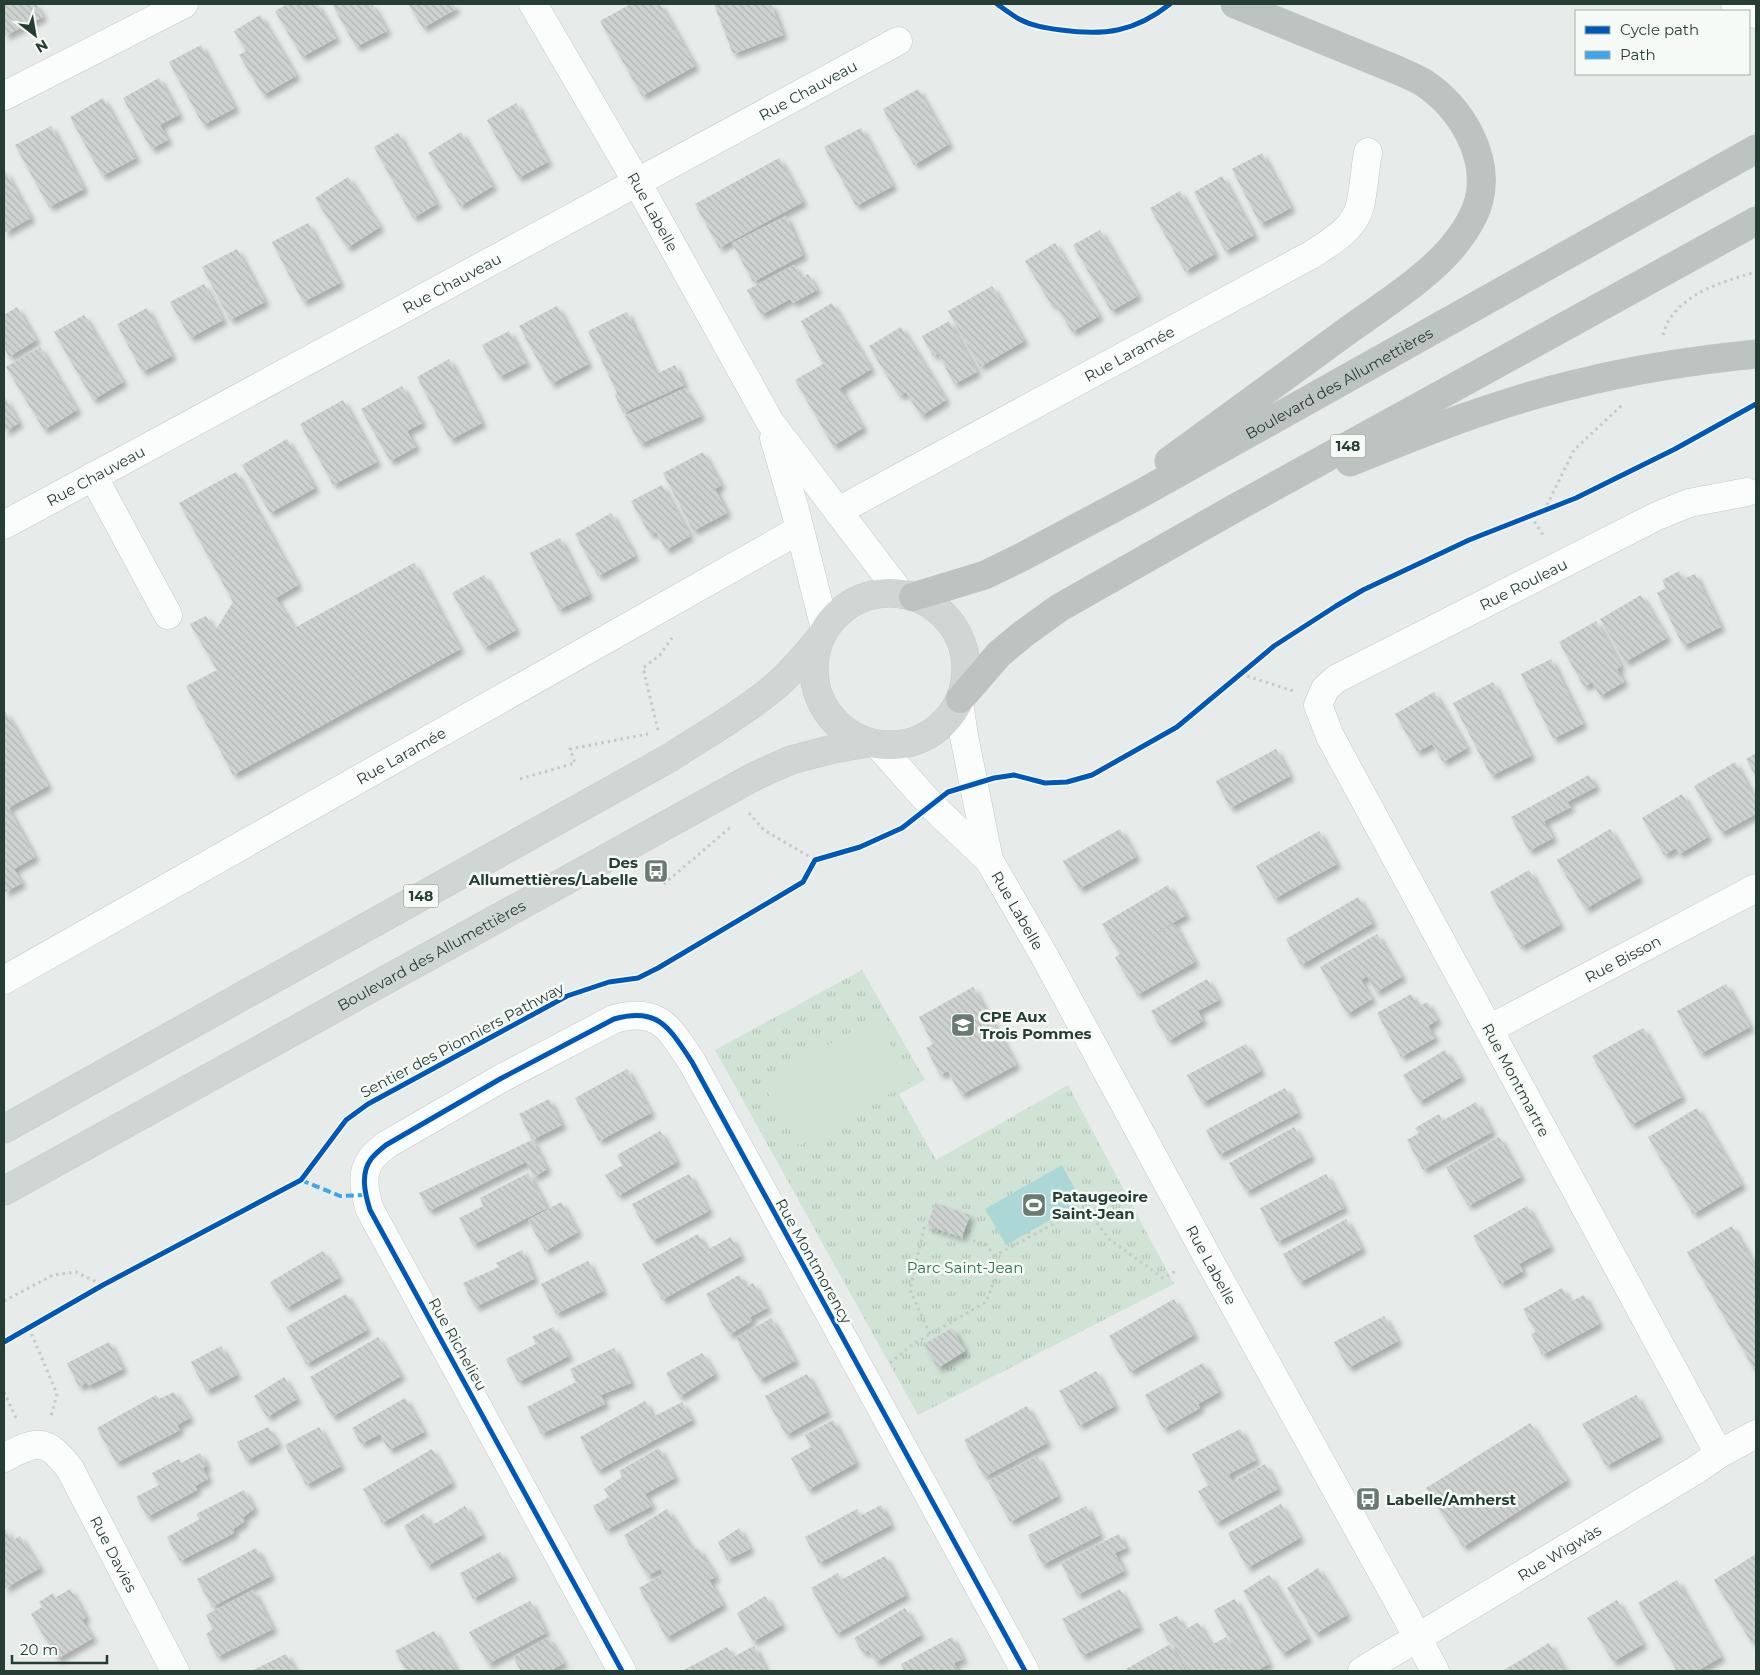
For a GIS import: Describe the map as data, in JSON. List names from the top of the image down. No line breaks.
{"streets":{"highway":["Boulevard des Allumettières","148"],"street":["Rue Chauveau","Rue Labelle","Rue Laramée","Rue Rouleau","Rue Bisson","Rue Montmartre","Rue Montmorency","Rue Richelieu","Rue Wìgwàs","Rue Davies"],"cycle path":["Sentier des Pionniers Pathway"]},"crossings":[["Rue Chauveau","Rue Labelle"],["Rue Labelle","Rue Laramée"],["Rue Labelle","Boulevard des Allumettières"],["Rue Labelle","148"],["Rue Labelle","Rue Wìgwàs"],["Boulevard des Allumettières","148"],["Rue Rouleau","Rue Montmartre"],["Rue Bisson","Rue Montmartre"],["Rue Montmartre","Rue Wìgwàs"],["Rue Montmorency","Rue Richelieu"]],"parks":["Parc Saint-Jean"],"places":{"bus stop":["Des Allumettières/Labelle","Labelle/Amherst"],"school or university":["CPE Aux Trois Pommes"],"sports":["Pataugeoire Saint-Jean"]},"legend":["Cycle path","Path"],"scale_bar":"20 m","north":"bottom right"}
